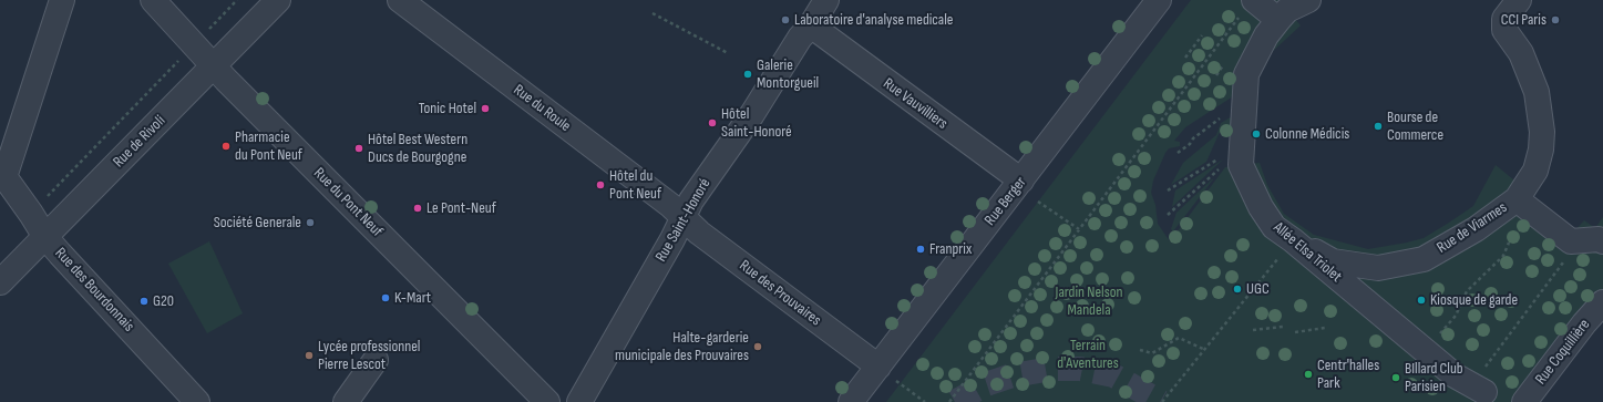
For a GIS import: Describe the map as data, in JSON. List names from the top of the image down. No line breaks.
{"streets":{"street":["Rue Vauvilliers","Rue du Roule","Rue de Rivoli","Rue Berger","Rue du Pont Neuf","Rue Saint-Honoré","Rue de Viarmes","Allée Elsa Triolet","Rue des Bourdonnais","Rue des Prouvaires","Rue Coquillière"]},"crossings":[["Rue Vauvilliers","Rue Berger"],["Rue Vauvilliers","Rue Saint-Honoré"],["Rue du Roule","Rue Saint-Honoré"],["Rue du Roule","Rue des Prouvaires"],["Rue de Rivoli","Rue du Pont Neuf"],["Rue de Rivoli","Rue des Bourdonnais"],["Rue Berger","Rue des Prouvaires"],["Rue Saint-Honoré","Rue des Prouvaires"],["Rue de Viarmes","Allée Elsa Triolet"]],"parks":["Jardin Nelson Mandela","Terrain d'Aventures"],"places":["Laboratoire d'analyse medicale","CCI Paris","Galerie Montorgueil","Tonic Hotel","Hôtel Saint-Honoré","Bourse de Commerce","Colonne Médicis","Pharmacie du Pont Neuf","Hôtel Best Western Ducs de Bourgogne","Hôtel du Pont Neuf","Le Pont-Neuf","Société Generale","Franprix","UGC","K-Mart","Kiosque de garde","G20","Halte-garderie municipale des Prouvaires","Lycée professionnel Pierre Lescot","Centr'halles Park","BIllard Club Parisien"]}
